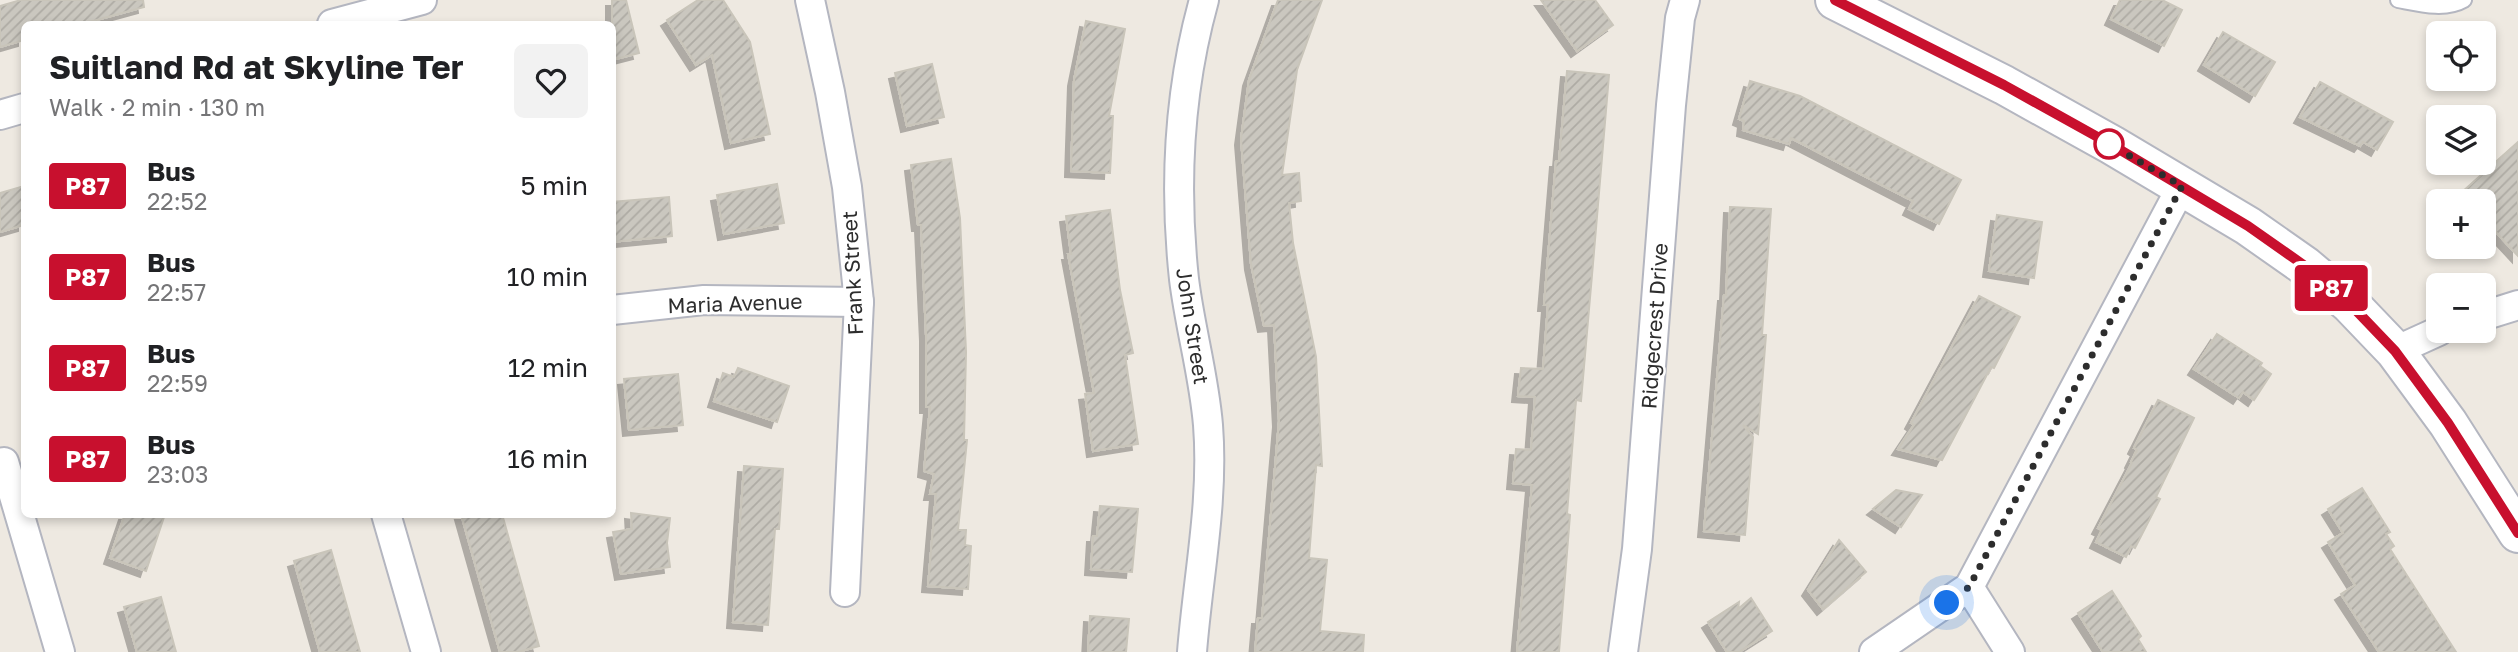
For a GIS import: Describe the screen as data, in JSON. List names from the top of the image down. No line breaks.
{"streets":{"street":["Frank Street","Maria Avenue","John Street","Ridgecrest Drive"]},"crossings":[["Frank Street","Maria Avenue"]],"lines":["bus line P87"],"page":{"on_map":"P87","map_buttons":["+","−"],"heading":["Suitland Rd at Skyline Ter","Walk · 2 min · 130 m"],"list":[{"mark":"P87","name":"Bus","note":"22:52","value":"5 min"},{"mark":"P87","name":"Bus","note":"22:57","value":"10 min"},{"mark":"P87","name":"Bus","note":"22:59","value":"12 min"},{"mark":"P87","name":"Bus","note":"23:03","value":"16 min"}]}}
